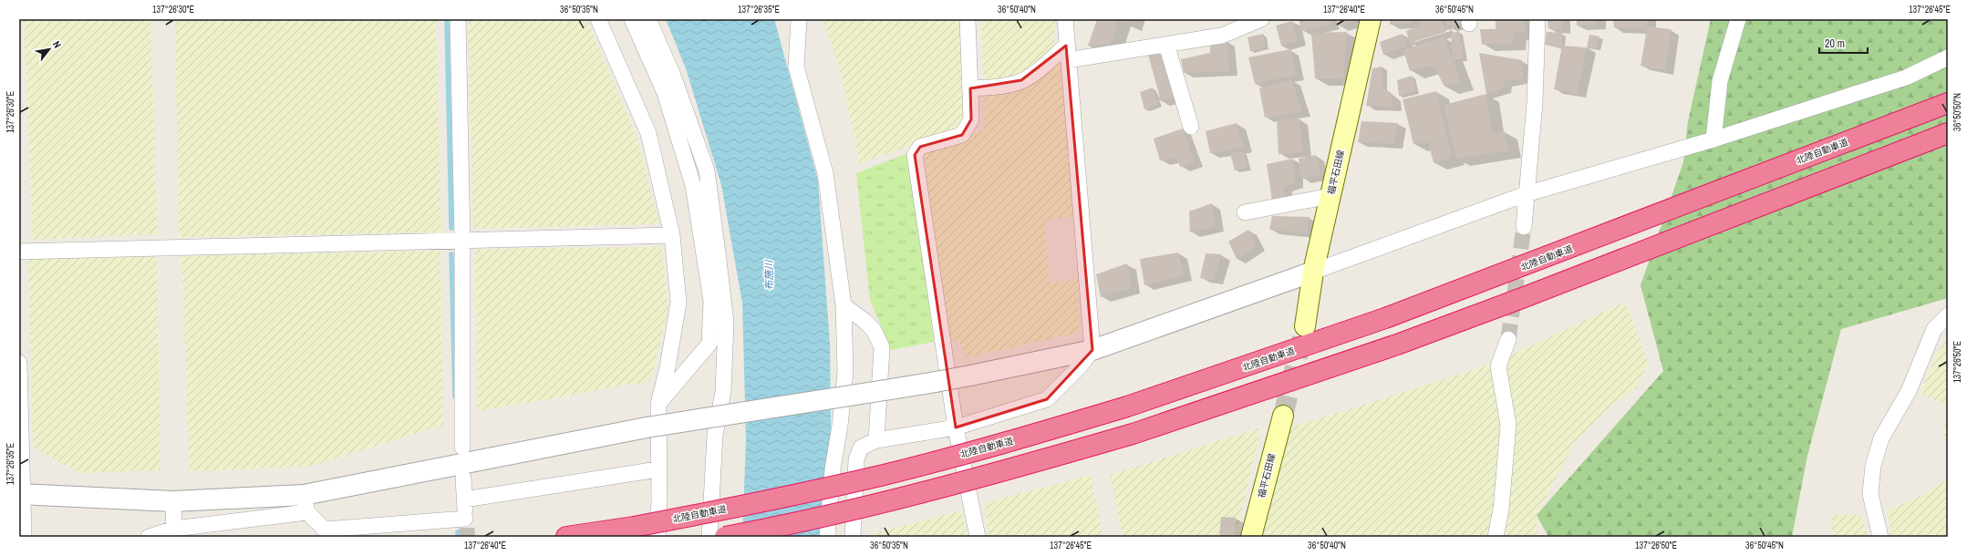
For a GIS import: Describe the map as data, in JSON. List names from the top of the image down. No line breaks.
{"streets":{"highway":["北陸自動車道"],"main road":["福平石田線"]},"water":["布施川"],"scale_bar":"20 m","north":"top right","coordinates":["137°26'30\"E","36°50'35\"N","137°26'35\"E","36°50'40\"N","137°26'40\"E","36°50'45\"N","137°26'45\"E","36°50'50\"N","137°26'50\"E"]}
